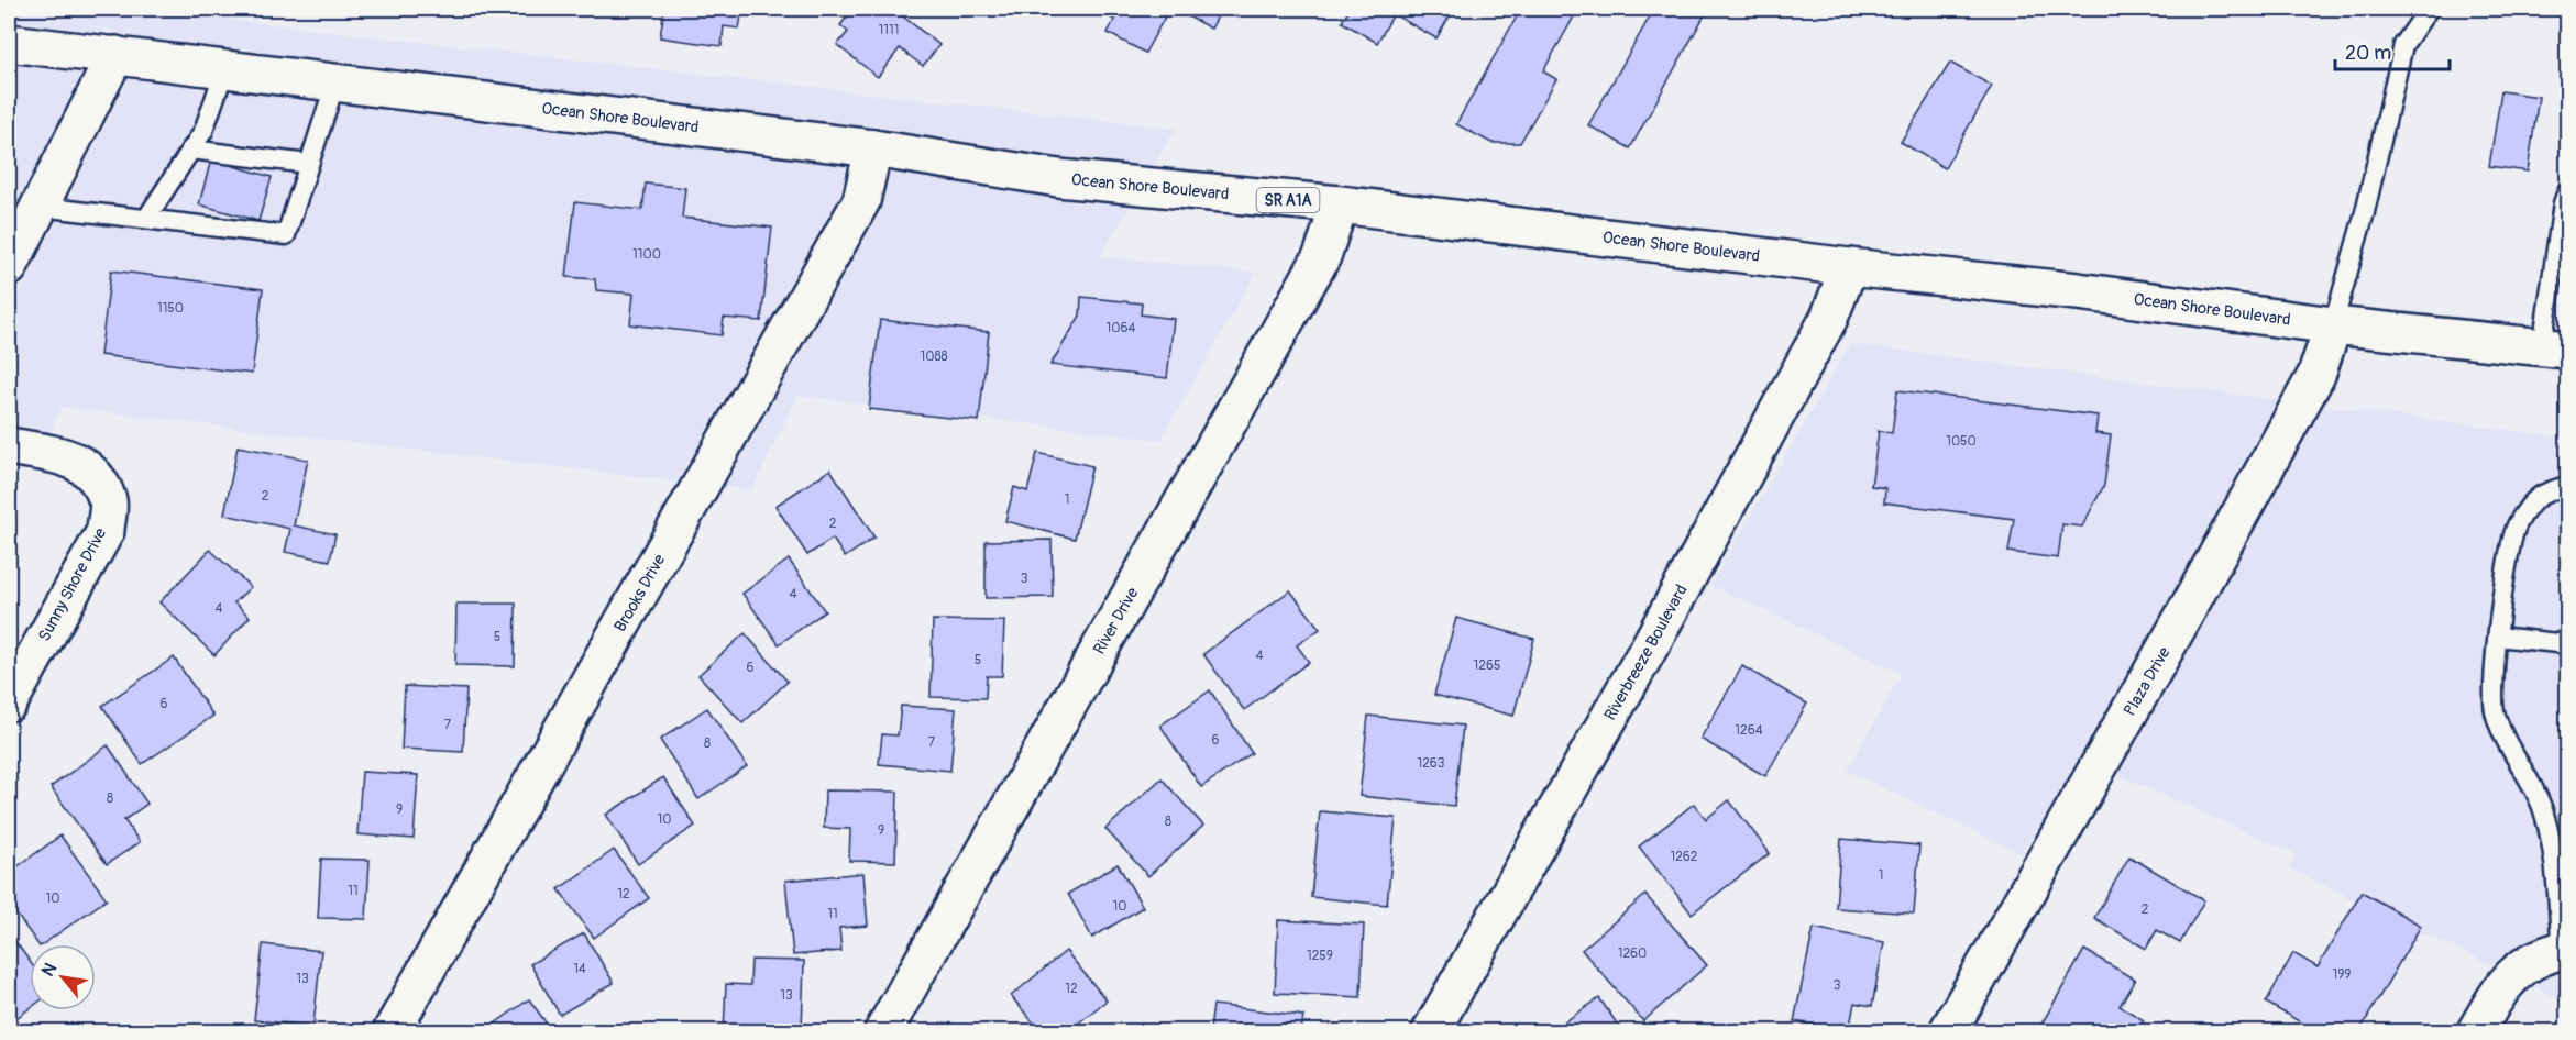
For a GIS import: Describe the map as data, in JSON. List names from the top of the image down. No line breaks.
{"streets":{"street":["Ocean Shore Boulevard","SR A1A","Sunny Shore Drive","Brooks Drive","River Drive","Riverbreeze Boulevard","Plaza Drive"]},"crossings":[["Ocean Shore Boulevard","Brooks Drive"],["Ocean Shore Boulevard","River Drive"],["Ocean Shore Boulevard","Riverbreeze Boulevard"],["Ocean Shore Boulevard","Plaza Drive"]],"house_numbers":["1111","1100","1150","1064","1088","1050","2","1","2","3","4","4","5","4","5","1265","6","6","7","1264","6","7","8","1263","8","9","10","8","9","1262","1","11","12","10","10","2","11","1260","1259","14","199","13","3","12","13"],"scale_bar":"20 m","north":"top left"}
